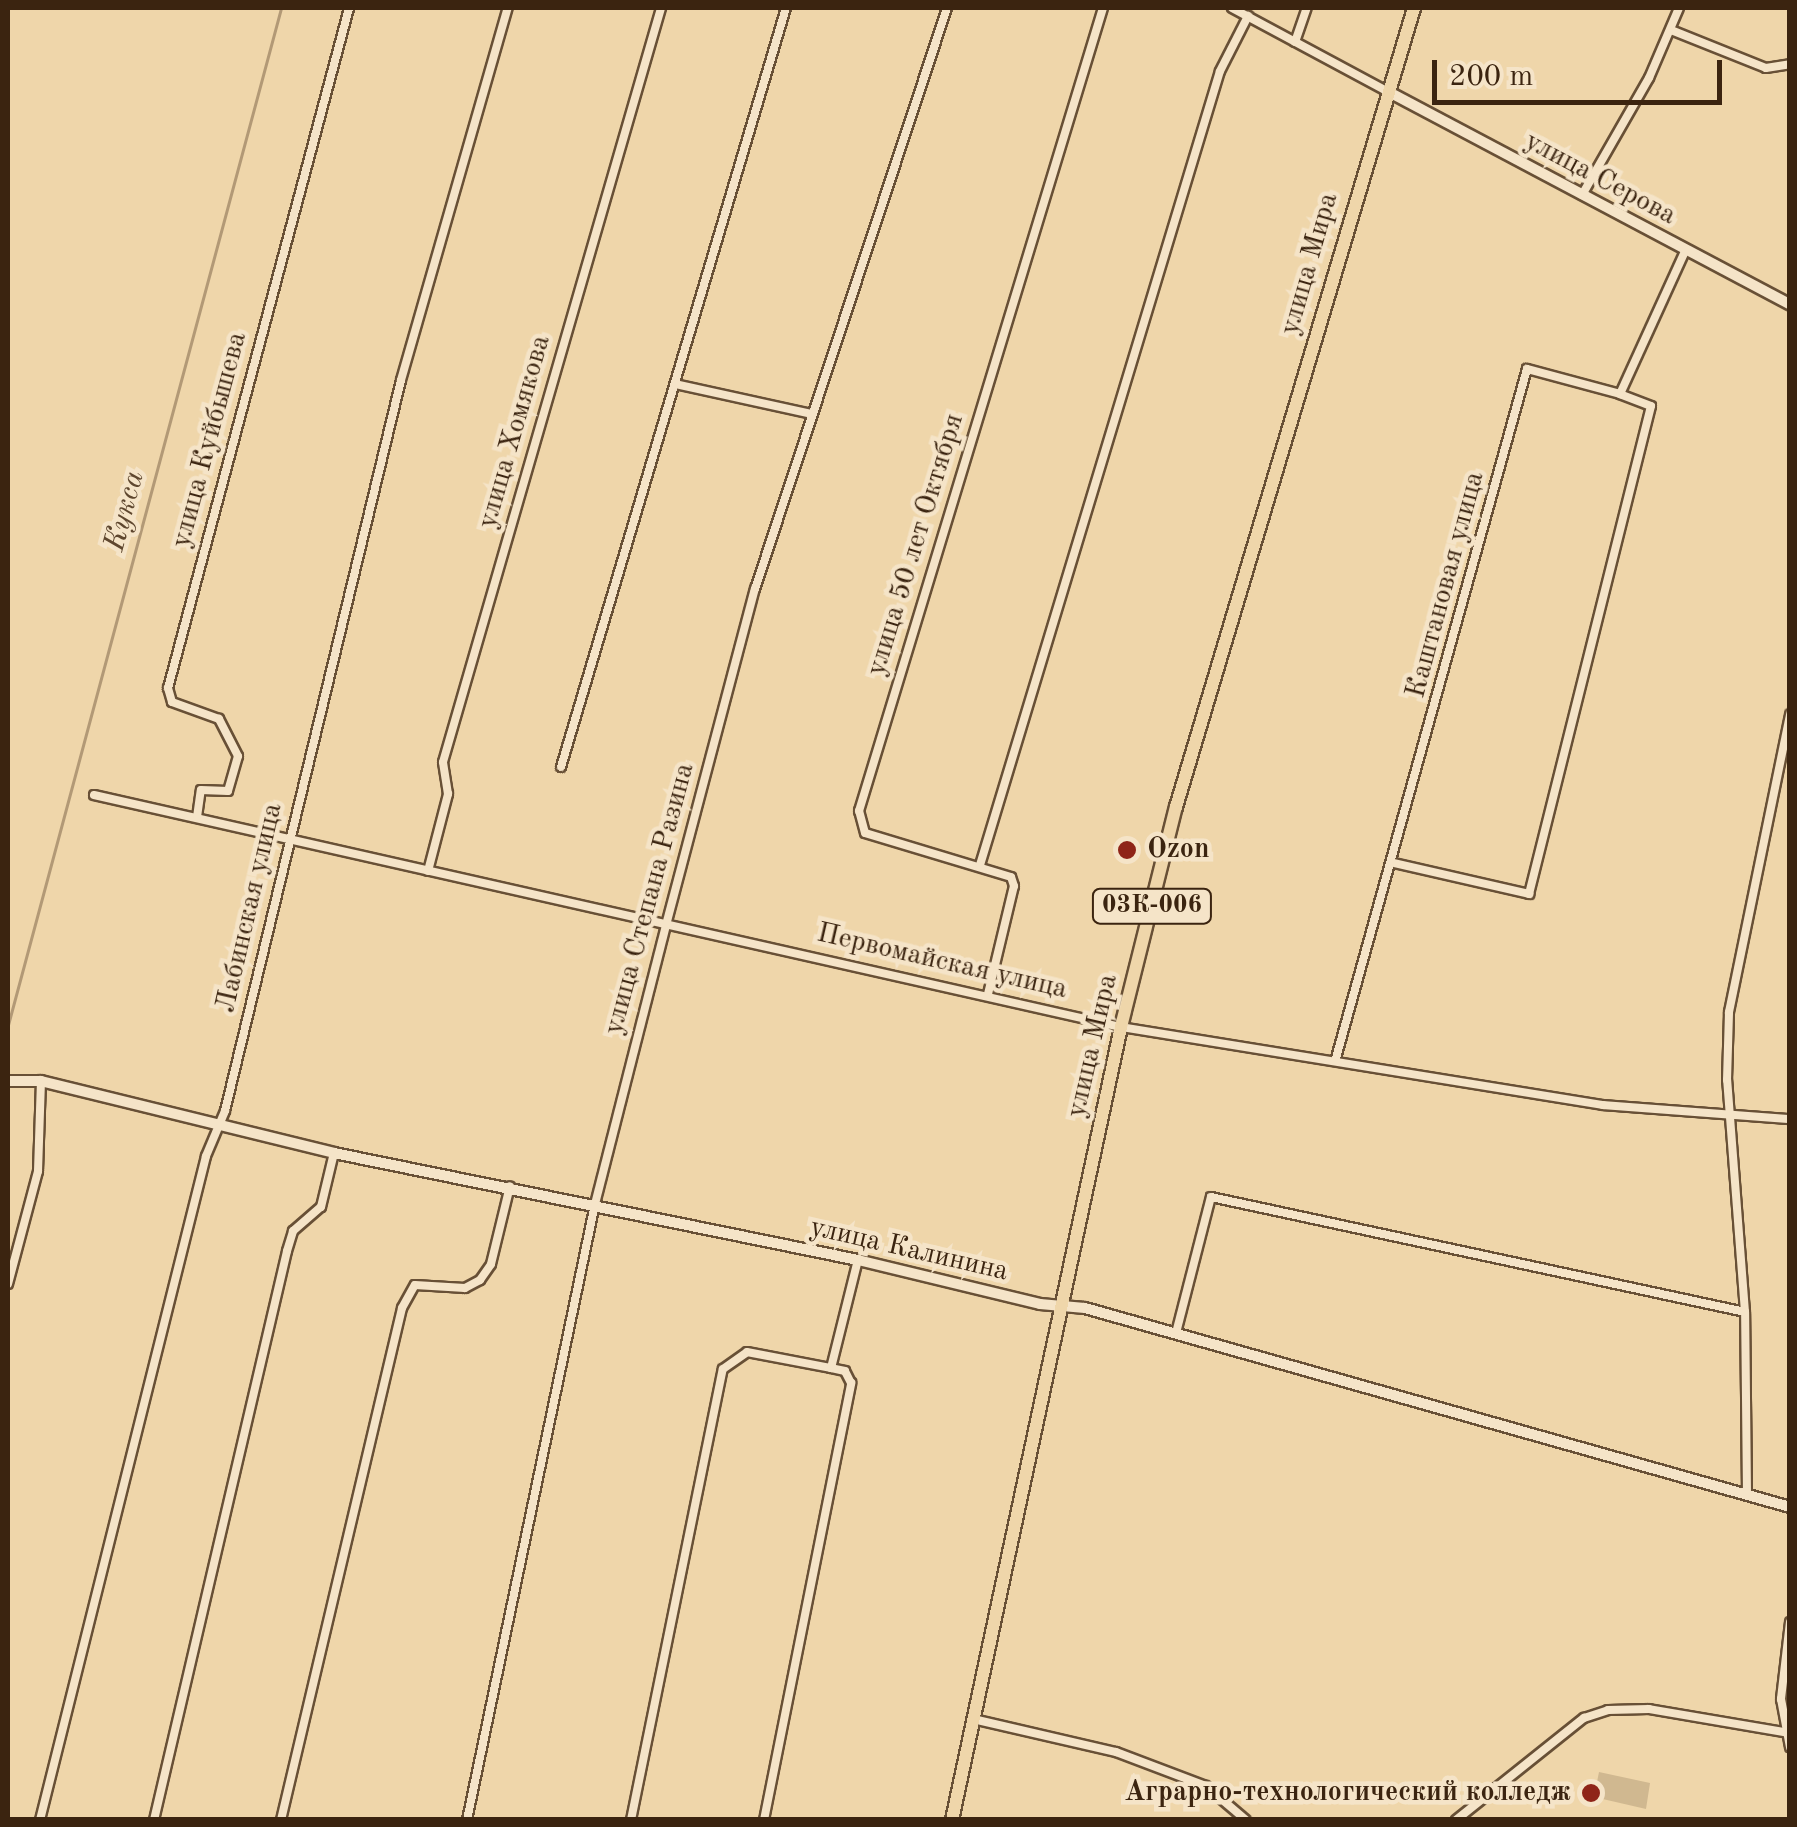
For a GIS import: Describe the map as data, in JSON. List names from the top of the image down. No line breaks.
{"streets":{"main road":["улица Мира","03К-006"],"street":["улица Серова","улица Хомякова","улица Куйбышева","улица 50 лет Октября","Каштановая улица","улица Степана Разина","Лабинская улица","Первомайская улица","улица Калинина"]},"crossings":[["улица Серова","улица Мира"],["улица Мира","Первомайская улица"],["улица Мира","улица Калинина"],["улица Хомякова","Первомайская улица"],["улица Куйбышева","Первомайская улица"],["улица 50 лет Октября","Первомайская улица"],["Каштановая улица","Первомайская улица"],["улица Степана Разина","Первомайская улица"],["улица Степана Разина","улица Калинина"],["Лабинская улица","Первомайская улица"],["Лабинская улица","улица Калинина"]],"water":["Кукса"],"places":["Ozon","Аграрно-технологический колледж"],"scale_bar":"200 m"}
